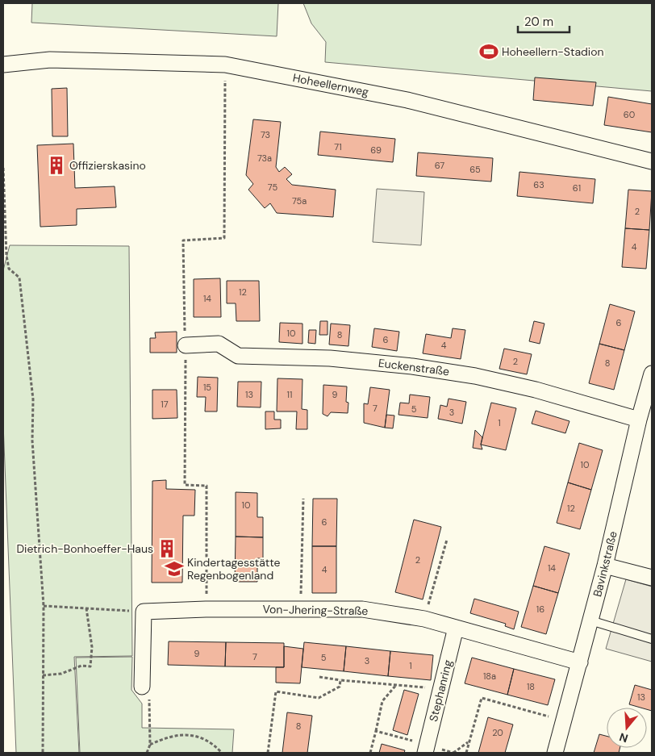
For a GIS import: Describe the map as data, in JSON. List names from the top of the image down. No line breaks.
{"streets":{"street":["Hoheellernweg","Euckenstraße","Bavinkstraße","Von-Jhering-Straße","Stephanring"]},"crossings":[["Euckenstraße","Bavinkstraße"],["Bavinkstraße","Von-Jhering-Straße"],["Von-Jhering-Straße","Stephanring"]],"places":{"sports":["Hoheellern-Stadion"],"building":["Offizierskasino","Dietrich-Bonhoeffer-Haus"],"school or university":["Kindertagesstätte Regenbogenland"]},"house_numbers":["60","73","71","69","73a","67","65","63","75","61","75a","2","4","12","14","6","10","8","6","4","2","8","15","13","11","9","17","7","5","3","1","10","10","12","6","2","14","4","16","9","7","5","3","1","18a","18","13","8","20"],"scale_bar":"20 m","north":"bottom"}
